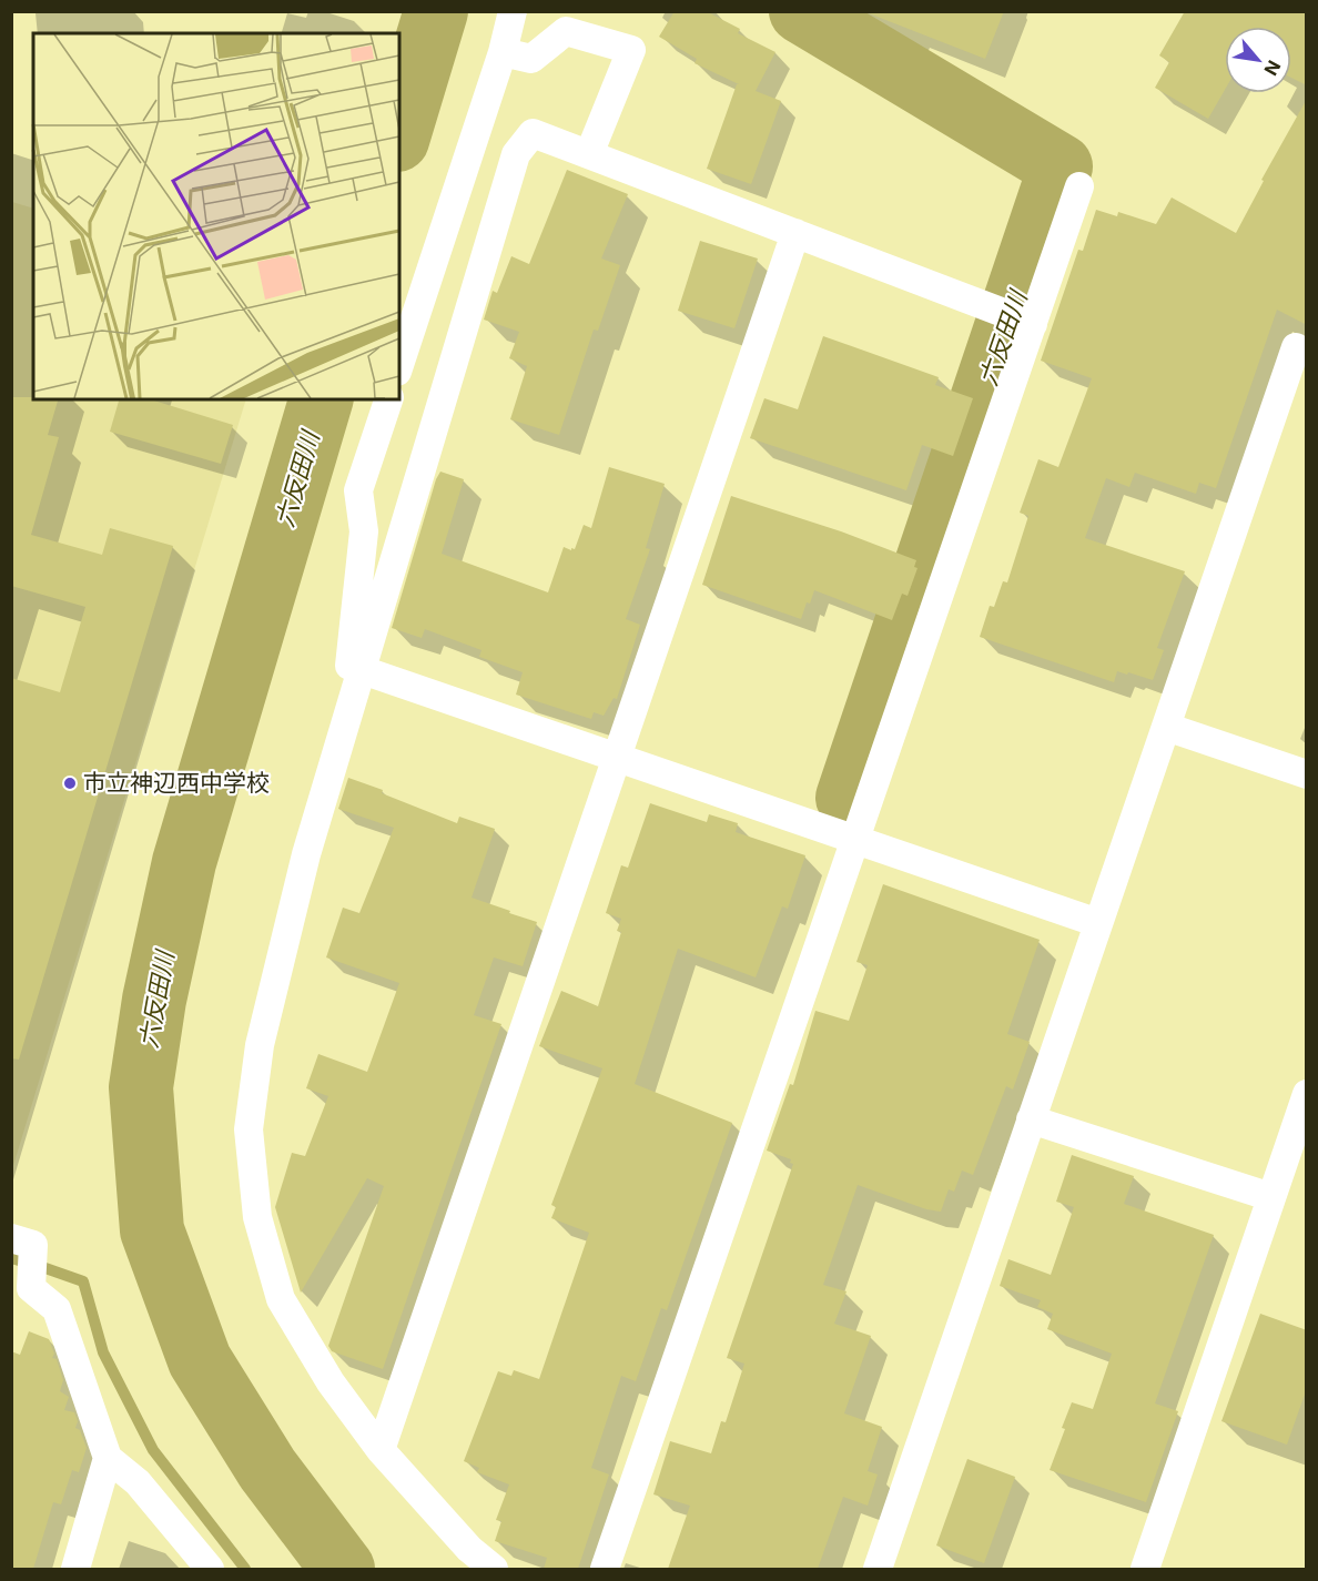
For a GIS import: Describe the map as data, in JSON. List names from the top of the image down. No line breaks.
{"water":["六反田川"],"places":["市立神辺西中学校"],"north":"bottom right"}
